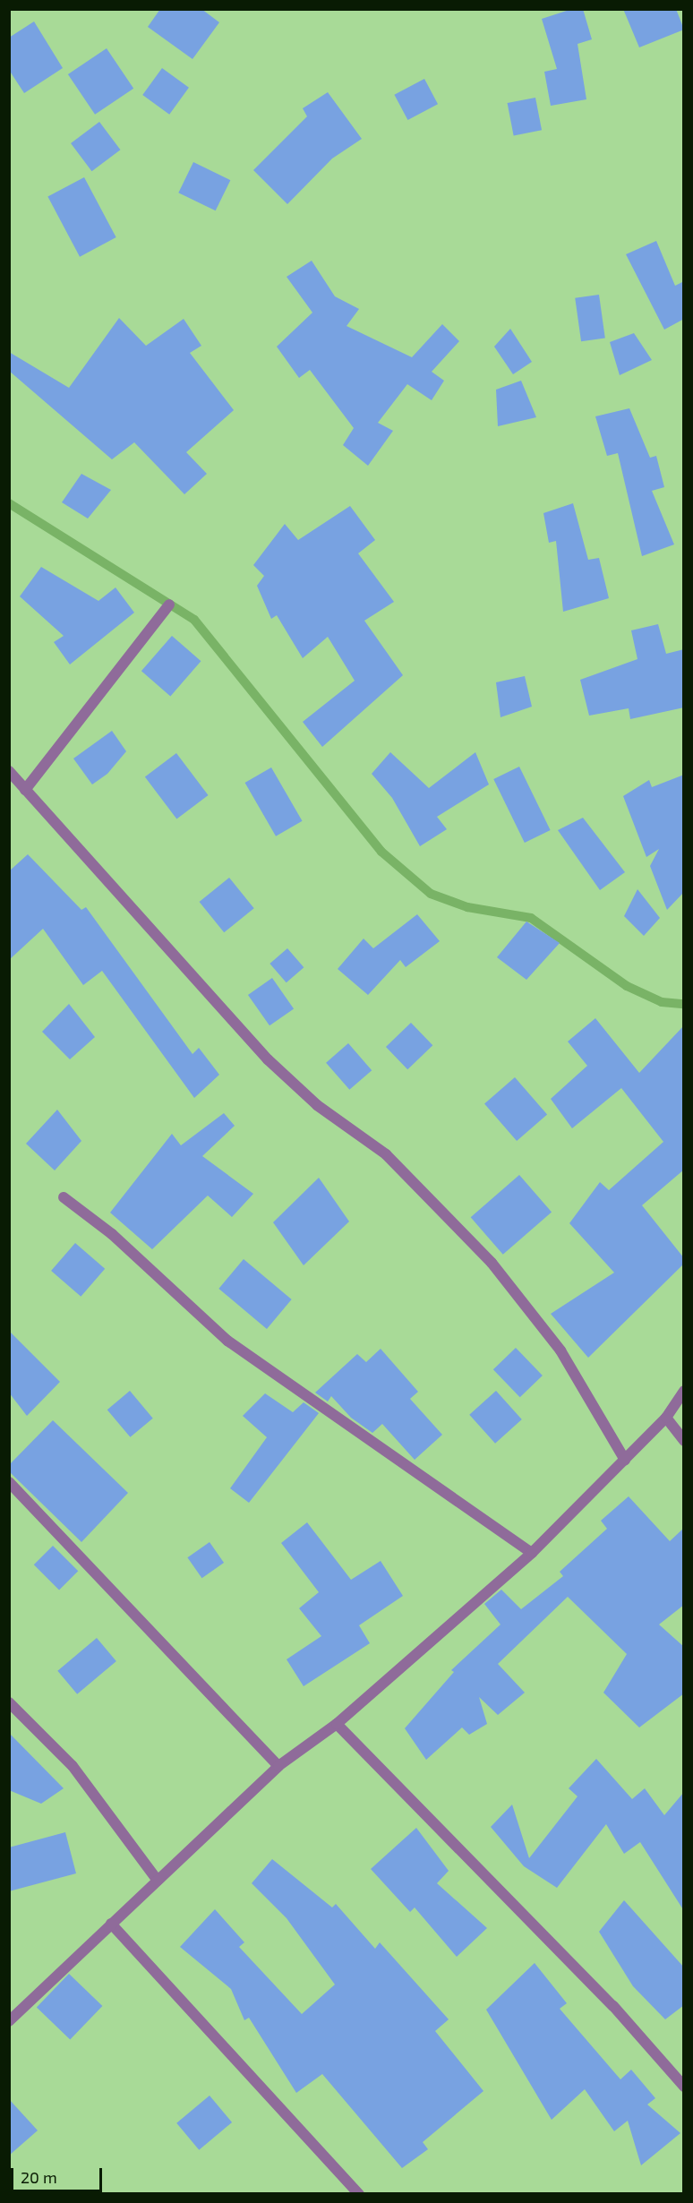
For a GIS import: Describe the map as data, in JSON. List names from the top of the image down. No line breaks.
{"scale_bar":"20 m"}
